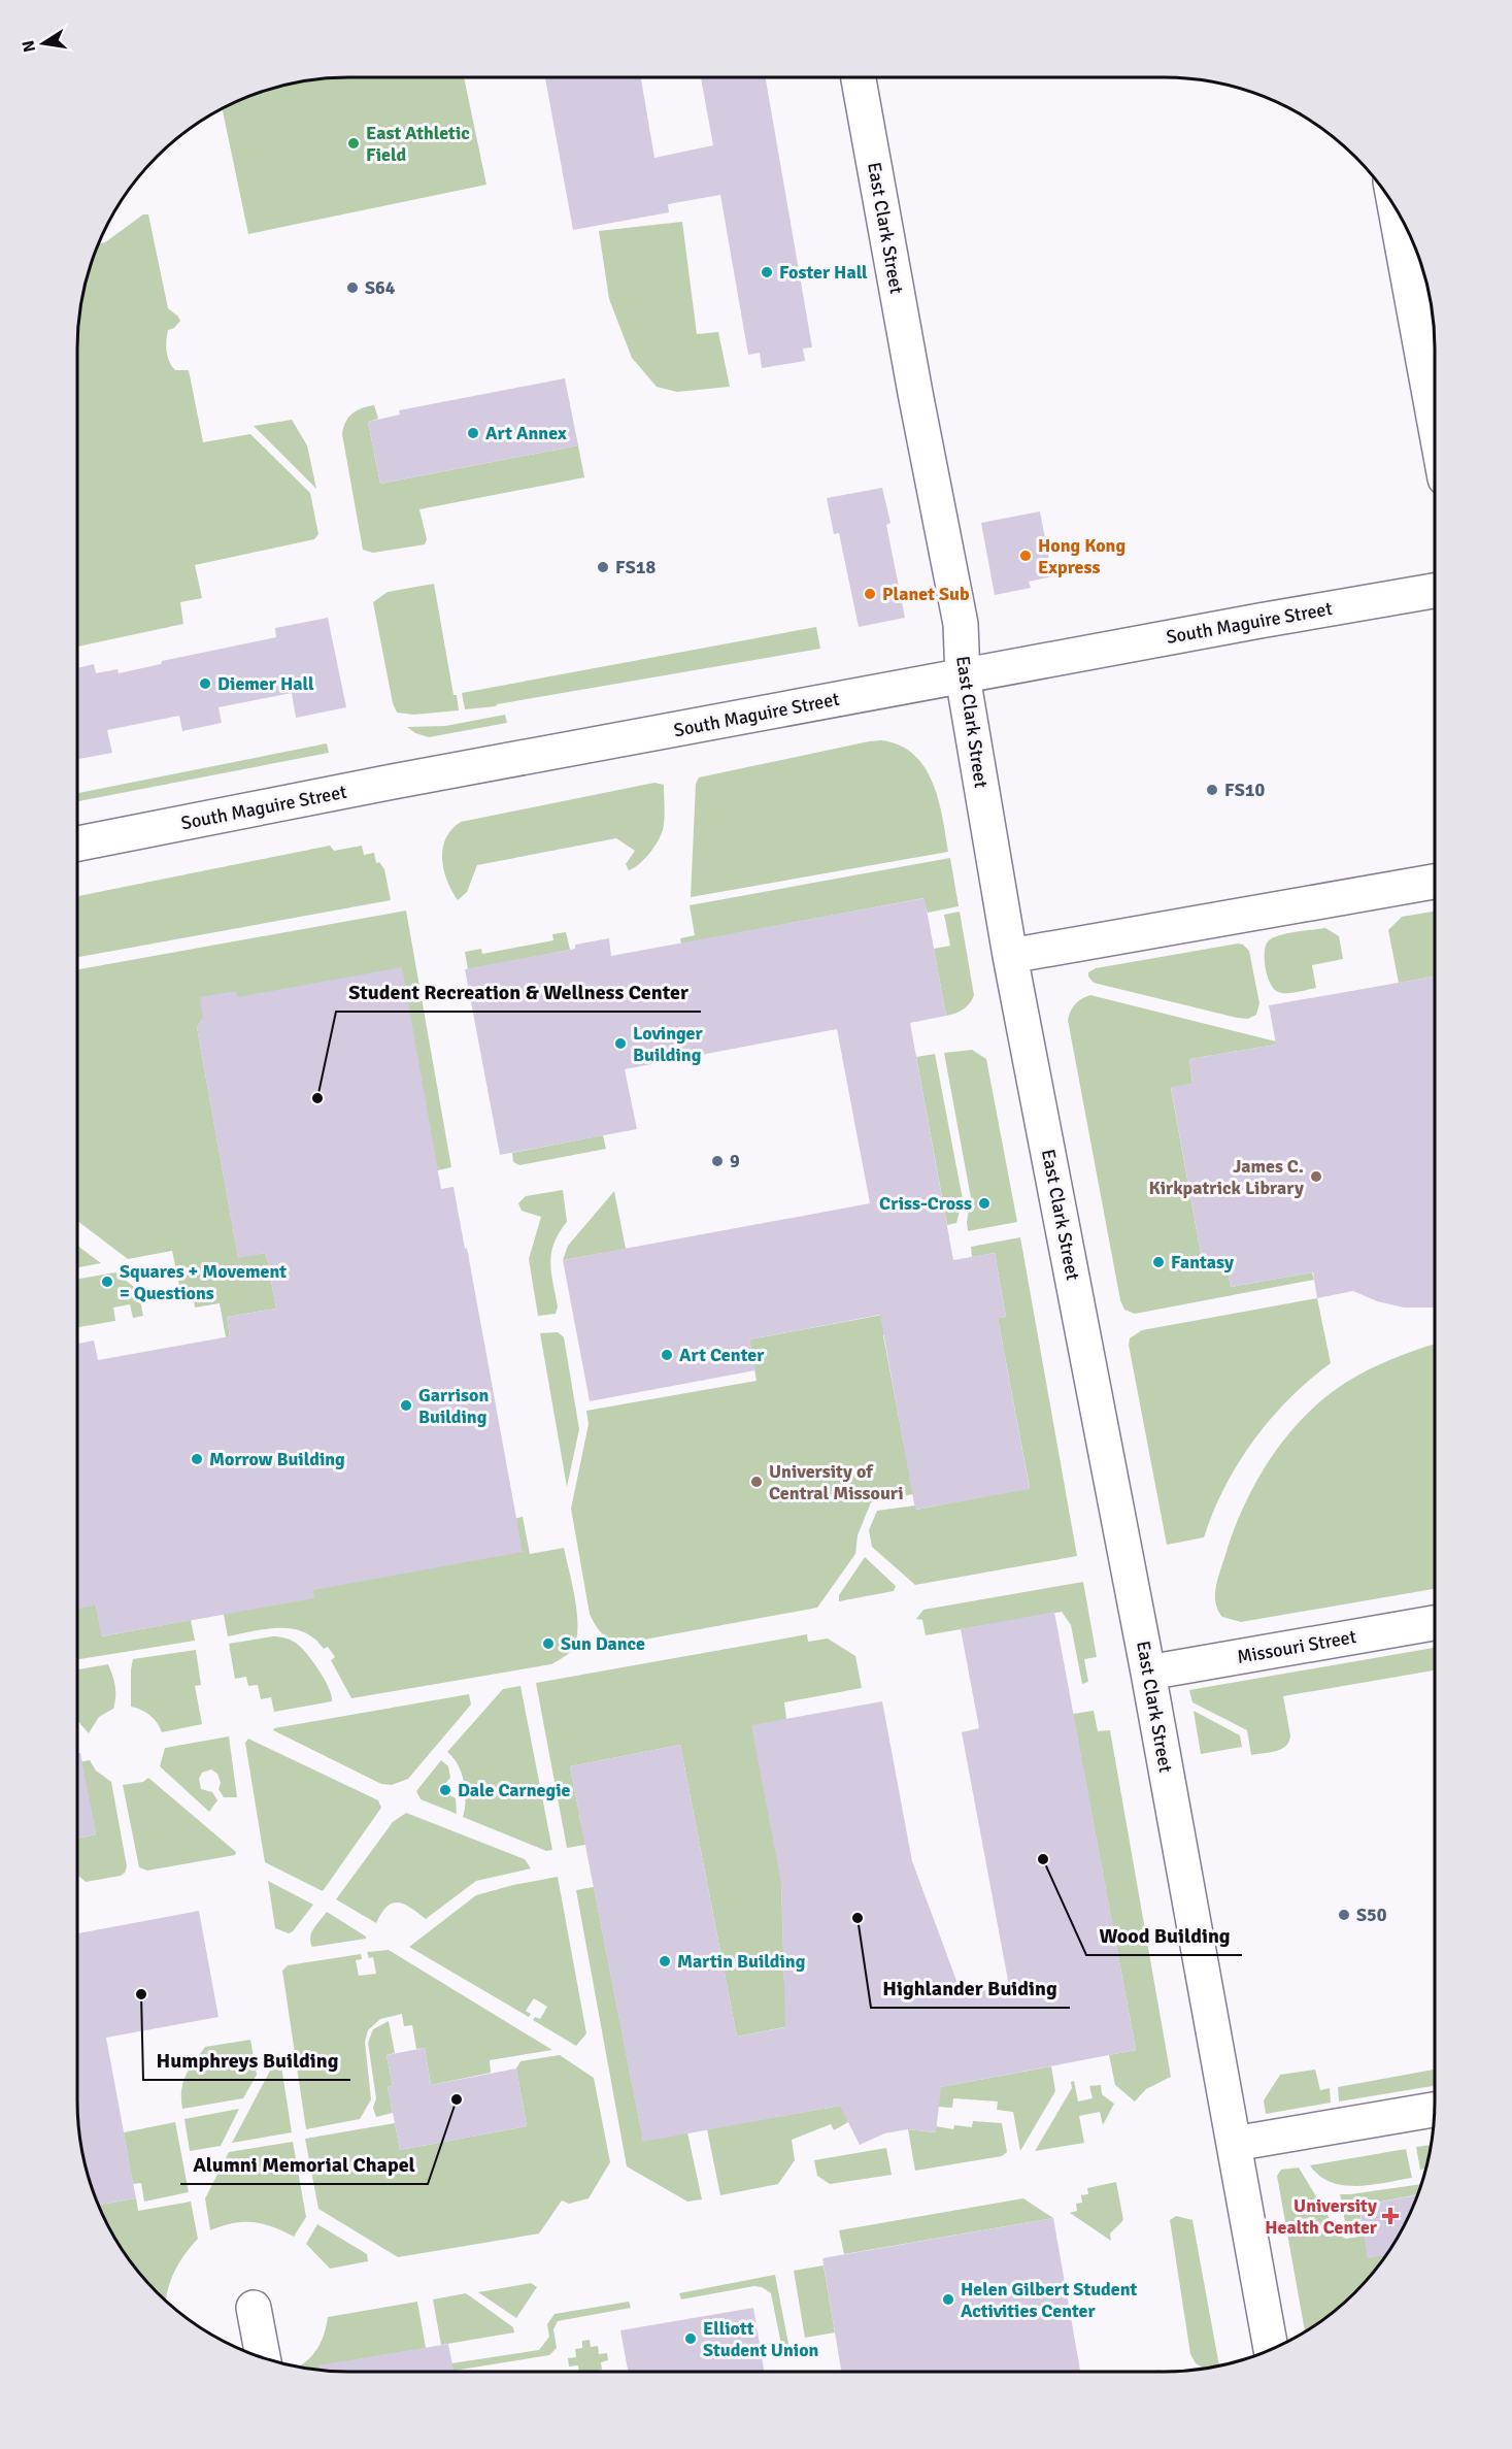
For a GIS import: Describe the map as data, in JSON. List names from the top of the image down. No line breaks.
{"streets":{"street":["East Clark Street","South Maguire Street","Missouri Street"]},"crossings":[["East Clark Street","South Maguire Street"],["East Clark Street","Missouri Street"]],"places":{"other":["East Athletic Field","Foster Hall","S64","Art Annex","Hong Kong Express","FS18","Planet Sub","Diemer Hall","FS10","Lovinger Building","Student Recreation & Wellness Center","9","James C. Kirkpatrick Library","Criss-Cross","Fantasy","Squares + Movement = Questions","Art Center","Garrison Building","Morrow Building","University of Central Missouri","Sun Dance","Dale Carnegie","Wood Building","S50","Highlander Buiding","Martin Building","Humphreys Building","Alumni Memorial Chapel","Helen Gilbert Student Activities Center","Elliott Student Union"],"health":["University Health Center"]},"north":"left"}
